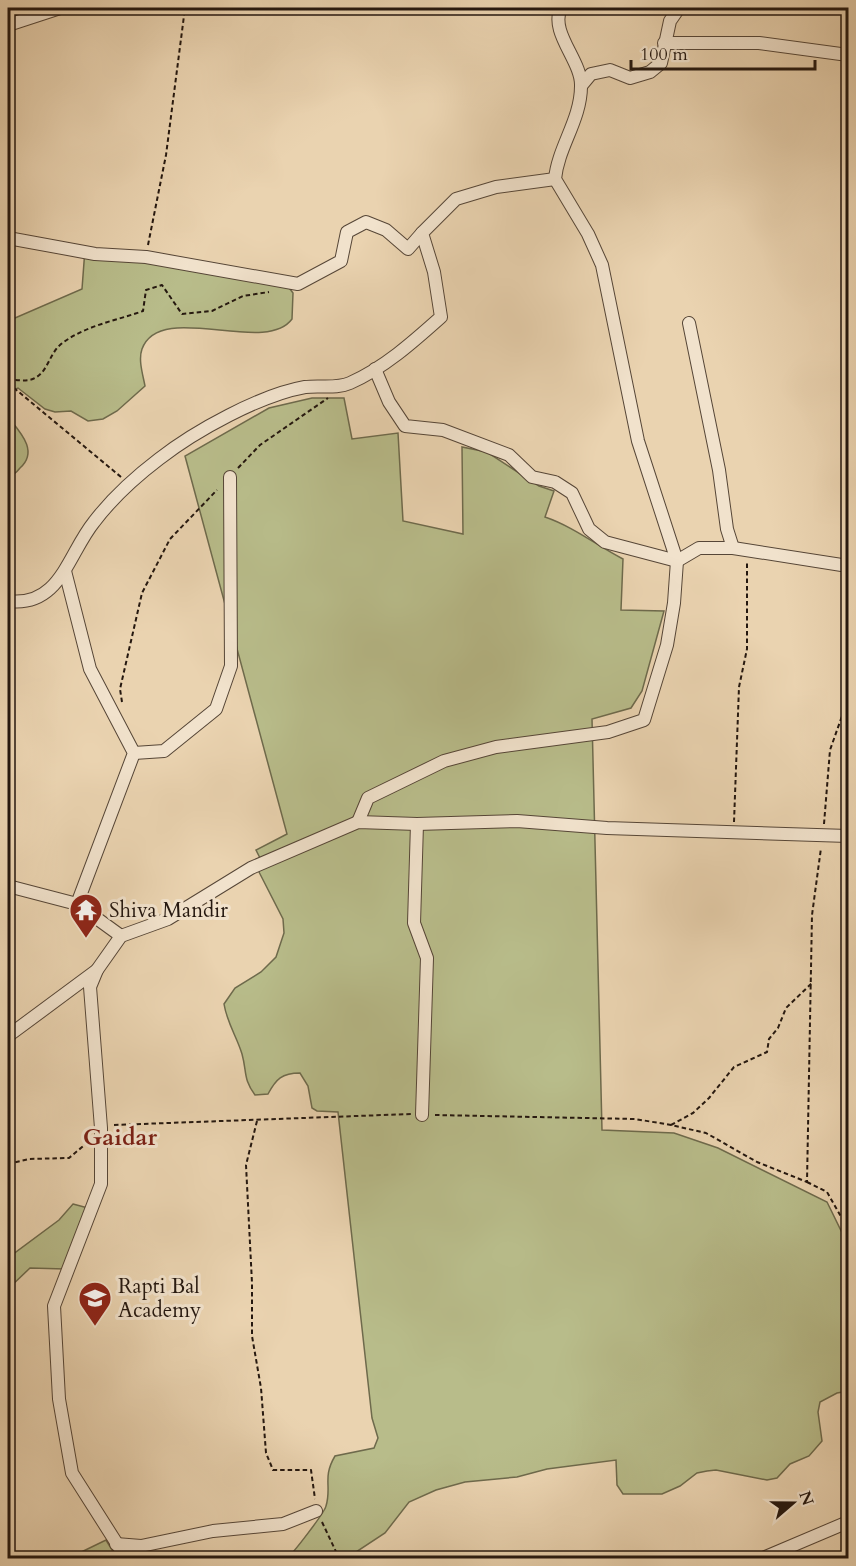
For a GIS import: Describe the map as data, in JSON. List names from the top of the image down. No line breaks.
{"districts":["Gaidar"],"places":{"temple":["Shiva Mandir"],"school or university":["Rapti Bal Academy"]},"scale_bar":"100 m","north":"right"}
